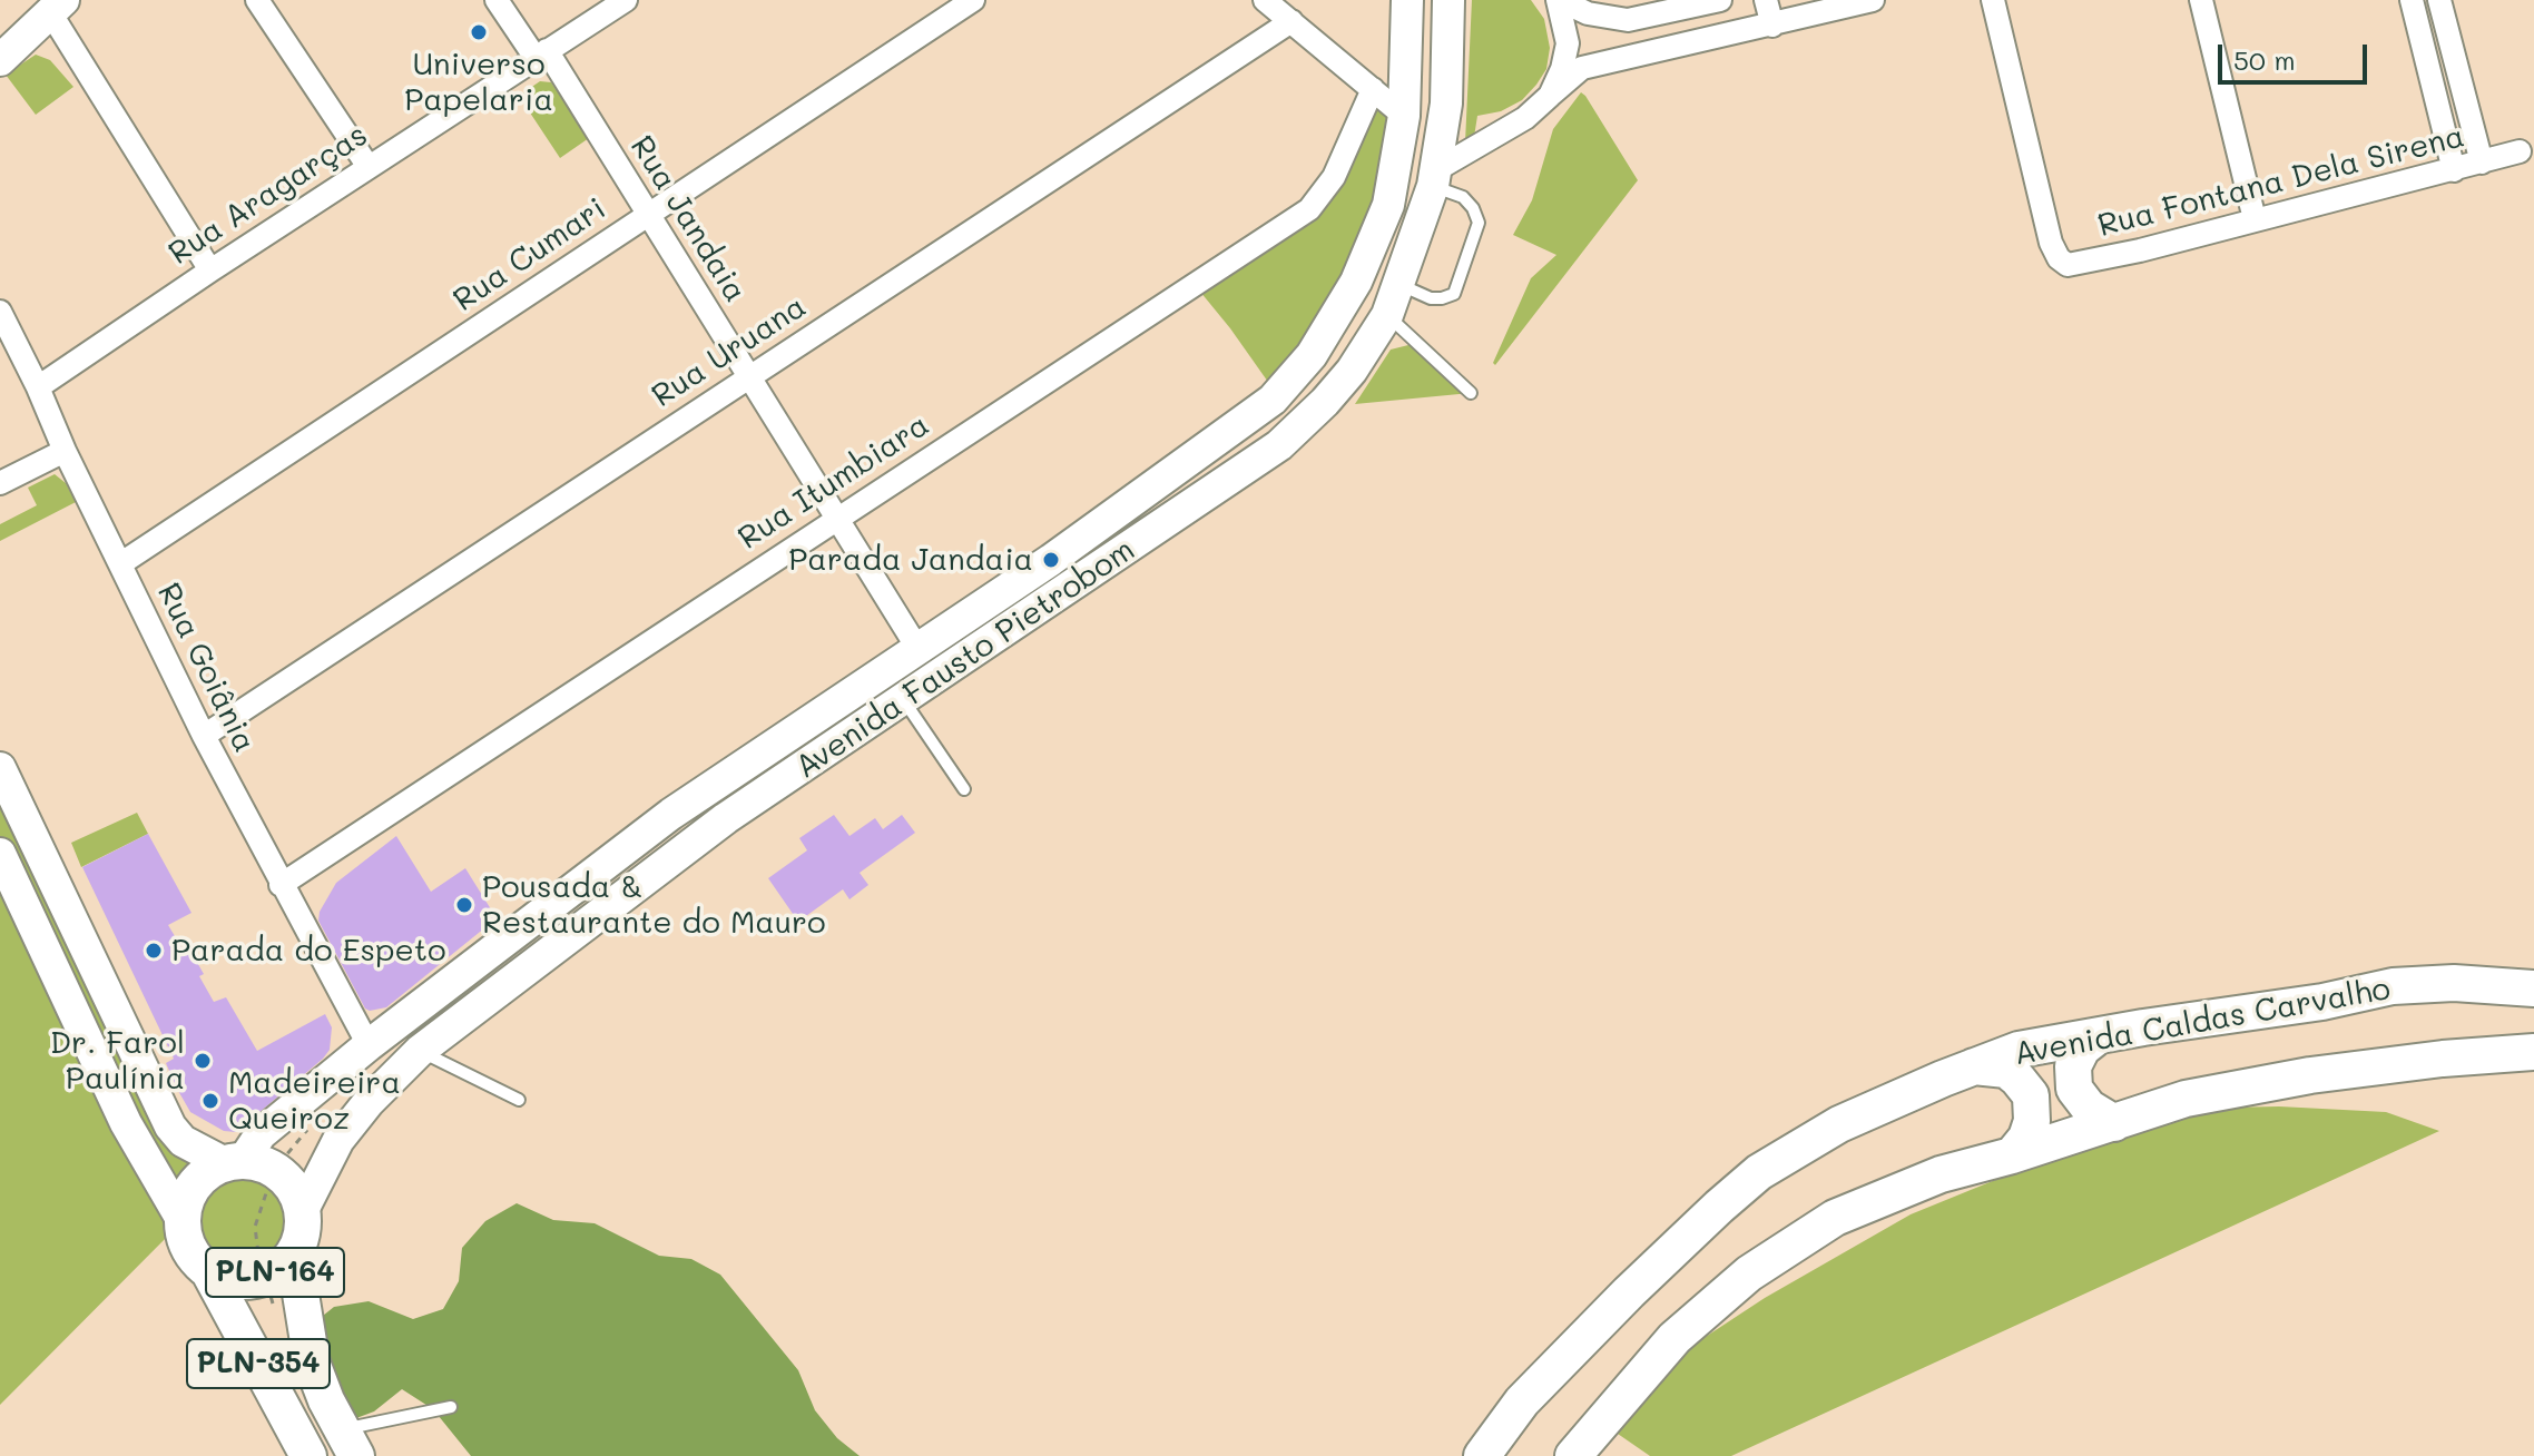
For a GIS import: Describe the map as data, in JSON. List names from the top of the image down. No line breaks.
{"streets":{"main road":["Avenida Fausto Pietrobom","Avenida Caldas Carvalho","PLN-164","PLN-354"],"street":["Rua Fontana Dela Sirena","Rua Aragarças","Rua Jandaia","Rua Cumari","Rua Uruana","Rua Itumbiara","Rua Goiânia"]},"crossings":[["Rua Aragarças","Rua Jandaia"],["Rua Aragarças","Rua Goiânia"],["Rua Jandaia","Rua Cumari"],["Rua Jandaia","Rua Uruana"],["Rua Jandaia","Rua Itumbiara"],["Rua Jandaia","Avenida Fausto Pietrobom"],["Rua Cumari","Rua Goiânia"],["Rua Uruana","Rua Goiânia"],["Rua Itumbiara","Rua Goiânia"],["Avenida Fausto Pietrobom","Rua Goiânia"],["Avenida Fausto Pietrobom","PLN-164"],["Avenida Fausto Pietrobom","PLN-354"],["PLN-164","PLN-354"]],"places":["Universo Papelaria","Parada Jandaia","Pousada & Restaurante do Mauro","Parada do Espeto","Dr. Farol Paulínia","Madeireira Queiroz"],"scale_bar":"50 m"}
